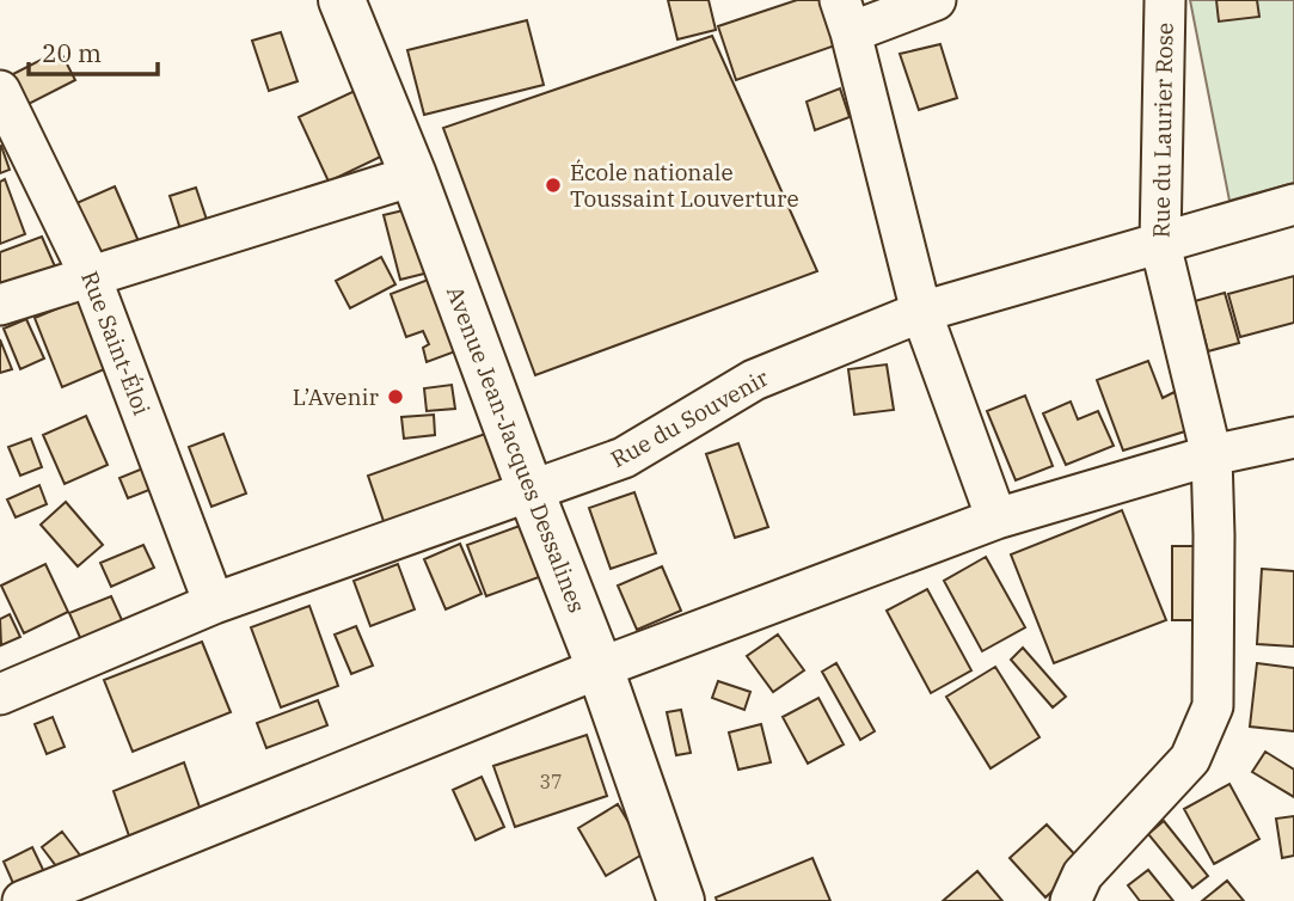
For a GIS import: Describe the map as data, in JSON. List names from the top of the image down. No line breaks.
{"streets":{"main road":["Avenue Jean-Jacques Dessalines"],"street":["Rue du Laurier Rose","Rue Saint-Éloi","Rue du Souvenir"]},"crossings":[["Rue du Laurier Rose","Rue du Souvenir"],["Rue Saint-Éloi","Rue du Souvenir"],["Rue du Souvenir","Avenue Jean-Jacques Dessalines"]],"places":["École nationale Toussaint Louverture","L’Avenir"],"house_numbers":["37"],"scale_bar":"20 m"}
